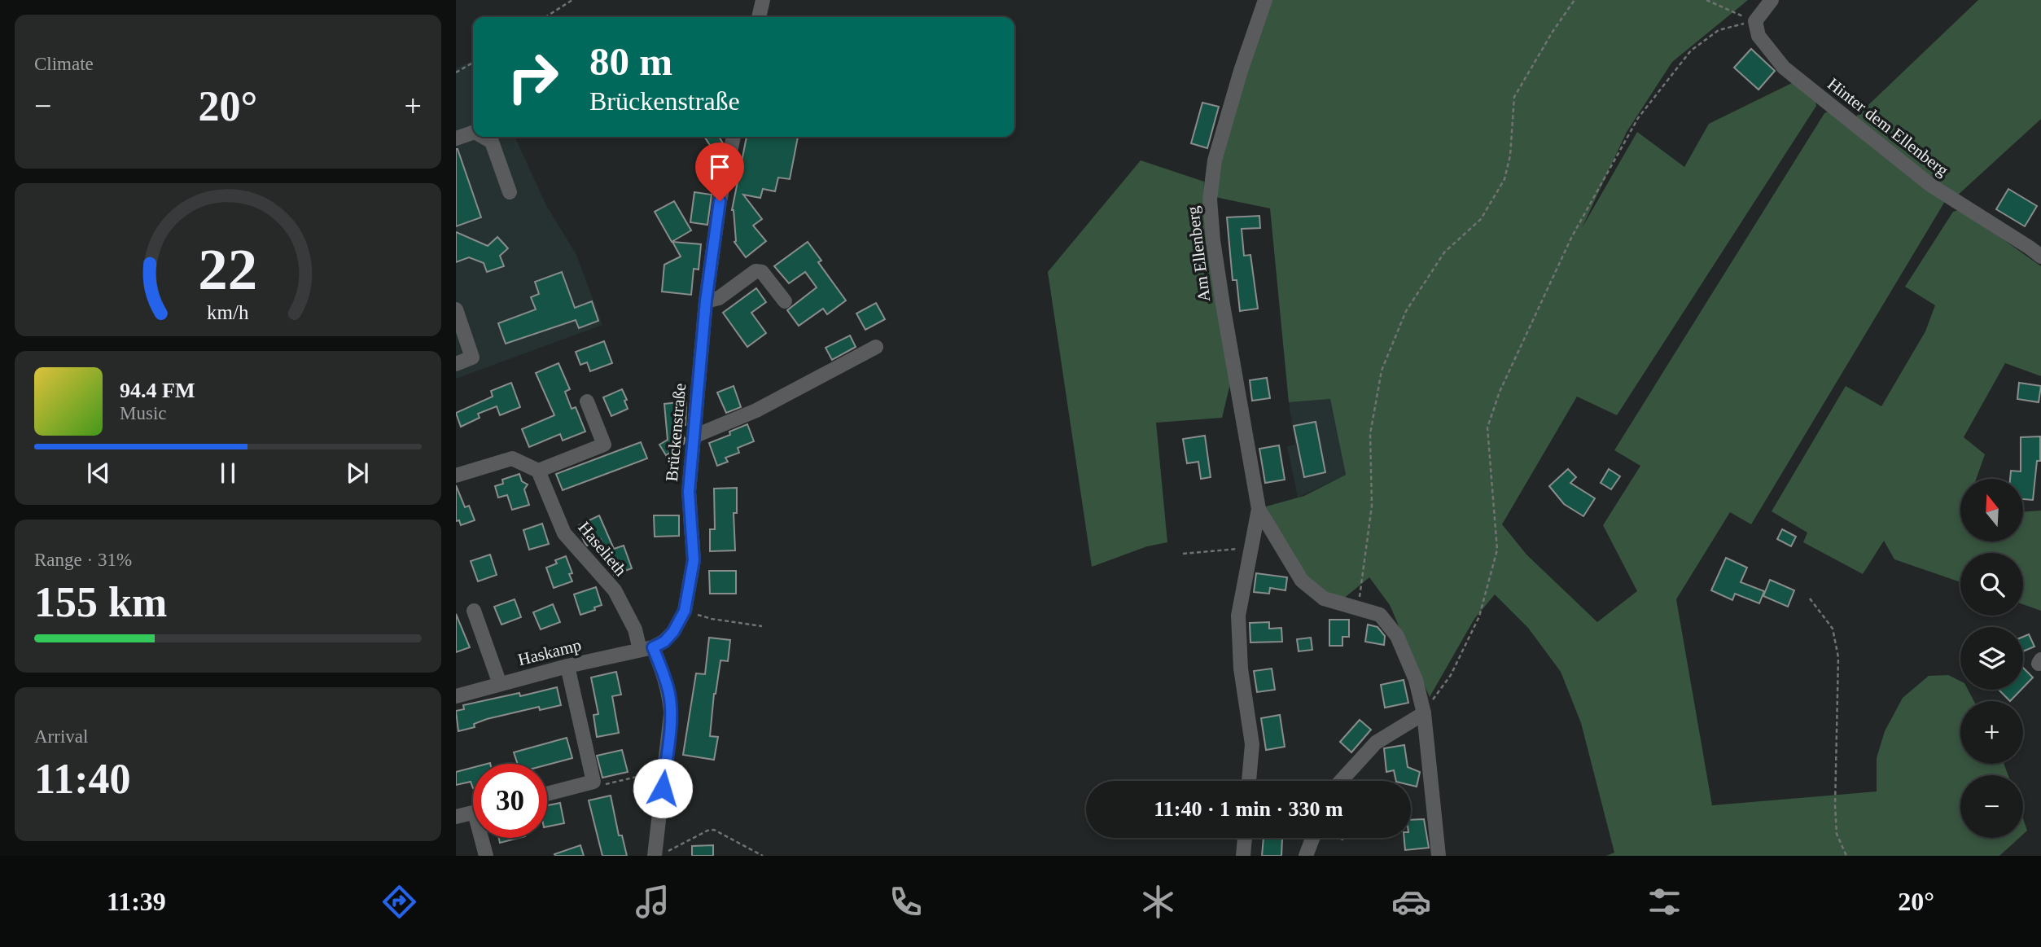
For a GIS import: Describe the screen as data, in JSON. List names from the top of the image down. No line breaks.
{"streets":{"street":["Hinter dem Ellenberg","Am Ellenberg","Brückenstraße","Haselieth","Haskamp"]},"crossings":[["Brückenstraße","Haselieth"],["Brückenstraße","Haskamp"],["Haselieth","Haskamp"]],"north":"top","page":{"tile":["Climate",["Range · 31%","155 km"],["Arrival","11:40"]],"turn":["80 m","Brückenstraße"],"heat":["−","20°","+"],"song":["94.4 FM","Music"],"map_buttons":["+","−"],"limit":"30","trip":"11:40 · 1 min · 330 m","tabs":["11:39","20°"],"gauge":["22","km/h"]}}
